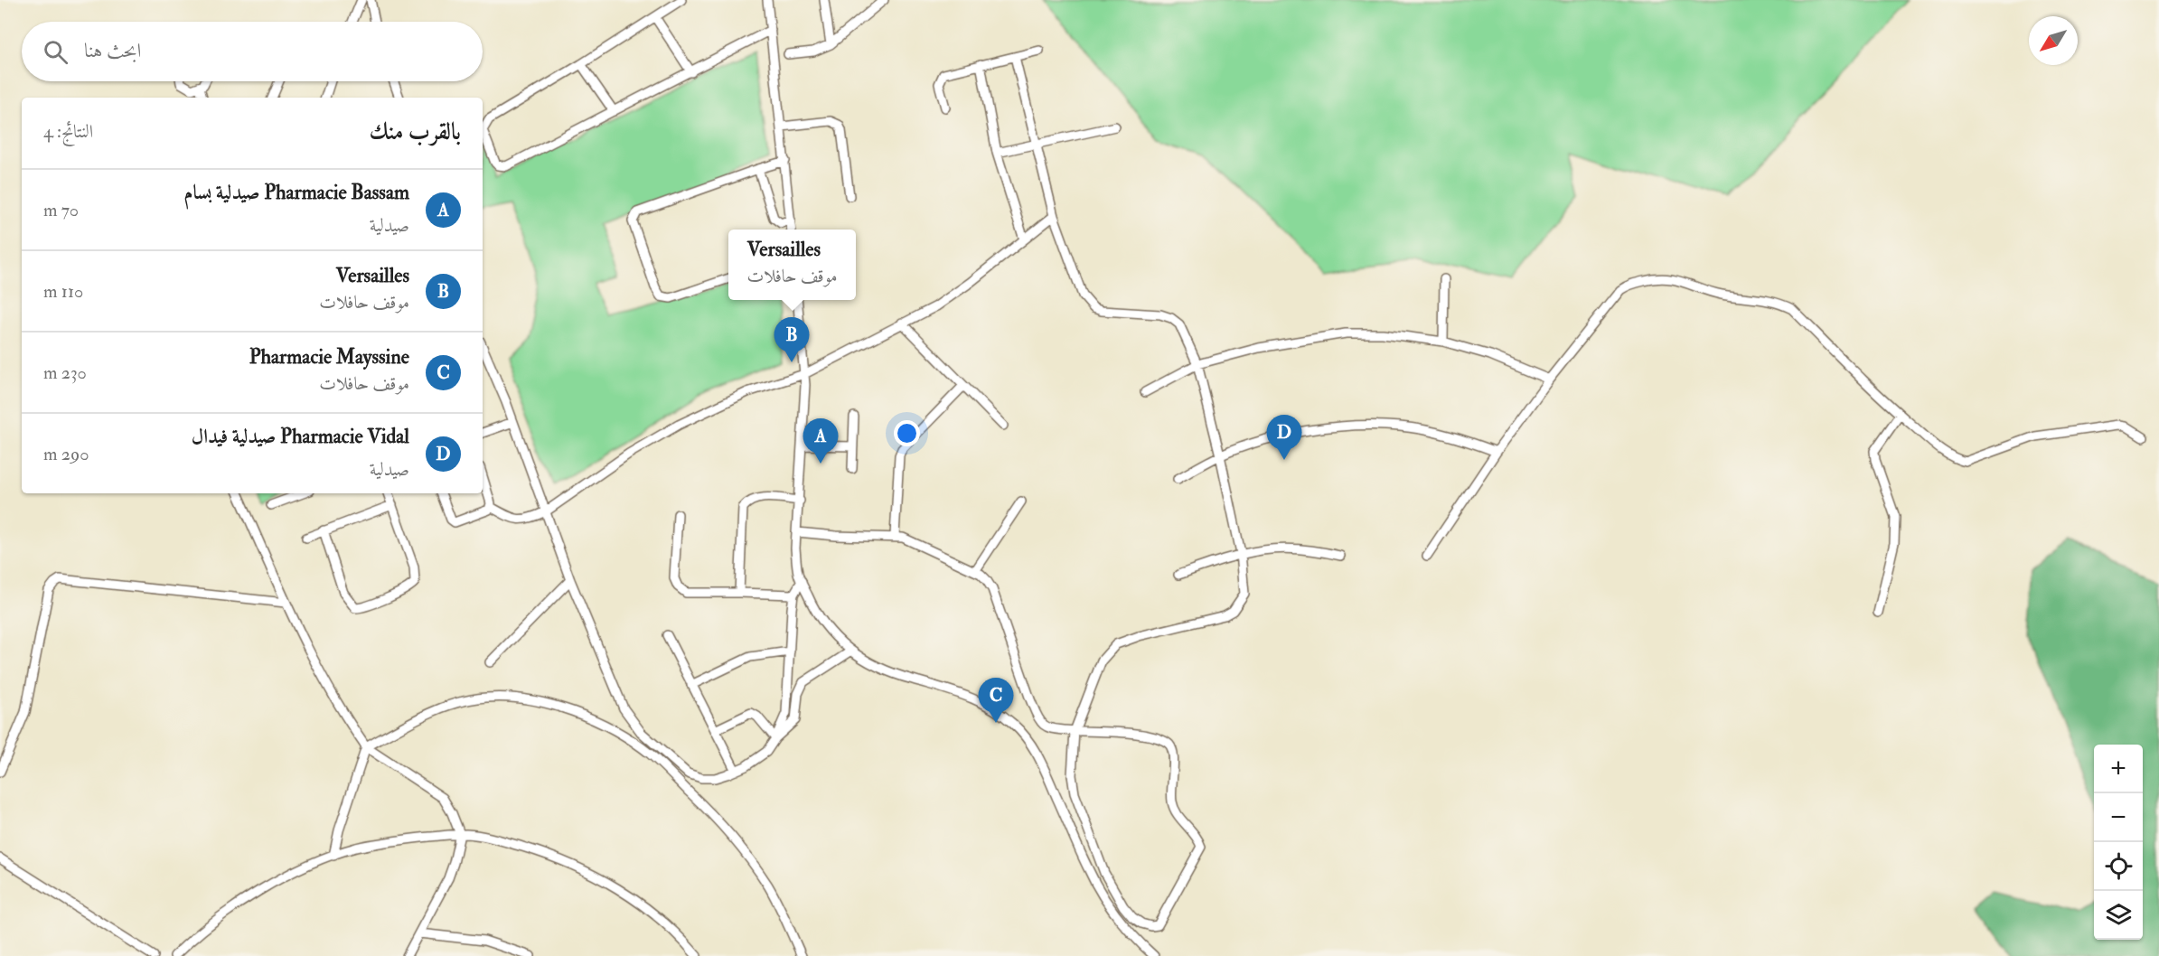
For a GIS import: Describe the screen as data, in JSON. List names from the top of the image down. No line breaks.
{"north":"bottom left","page":{"search":"ابحث هنا","heading":["بالقرب منك","النتائج: 4"],"list":[{"mark":"A","name":"Pharmacie Bassam صيدلية بسام","note":"صيدلية","value":"70 m"},{"mark":"B","name":"Versailles","note":"موقف حافلات","value":"110 m"},{"mark":"C","name":"Pharmacie Mayssine","note":"موقف حافلات","value":"230 m"},{"mark":"D","name":"Pharmacie Vidal صيدلية فيدال","note":"صيدلية","value":"290 m"}],"popup":["Versailles","موقف حافلات"],"pins":["B","D","A","C"],"map_buttons":["+","−"]}}
